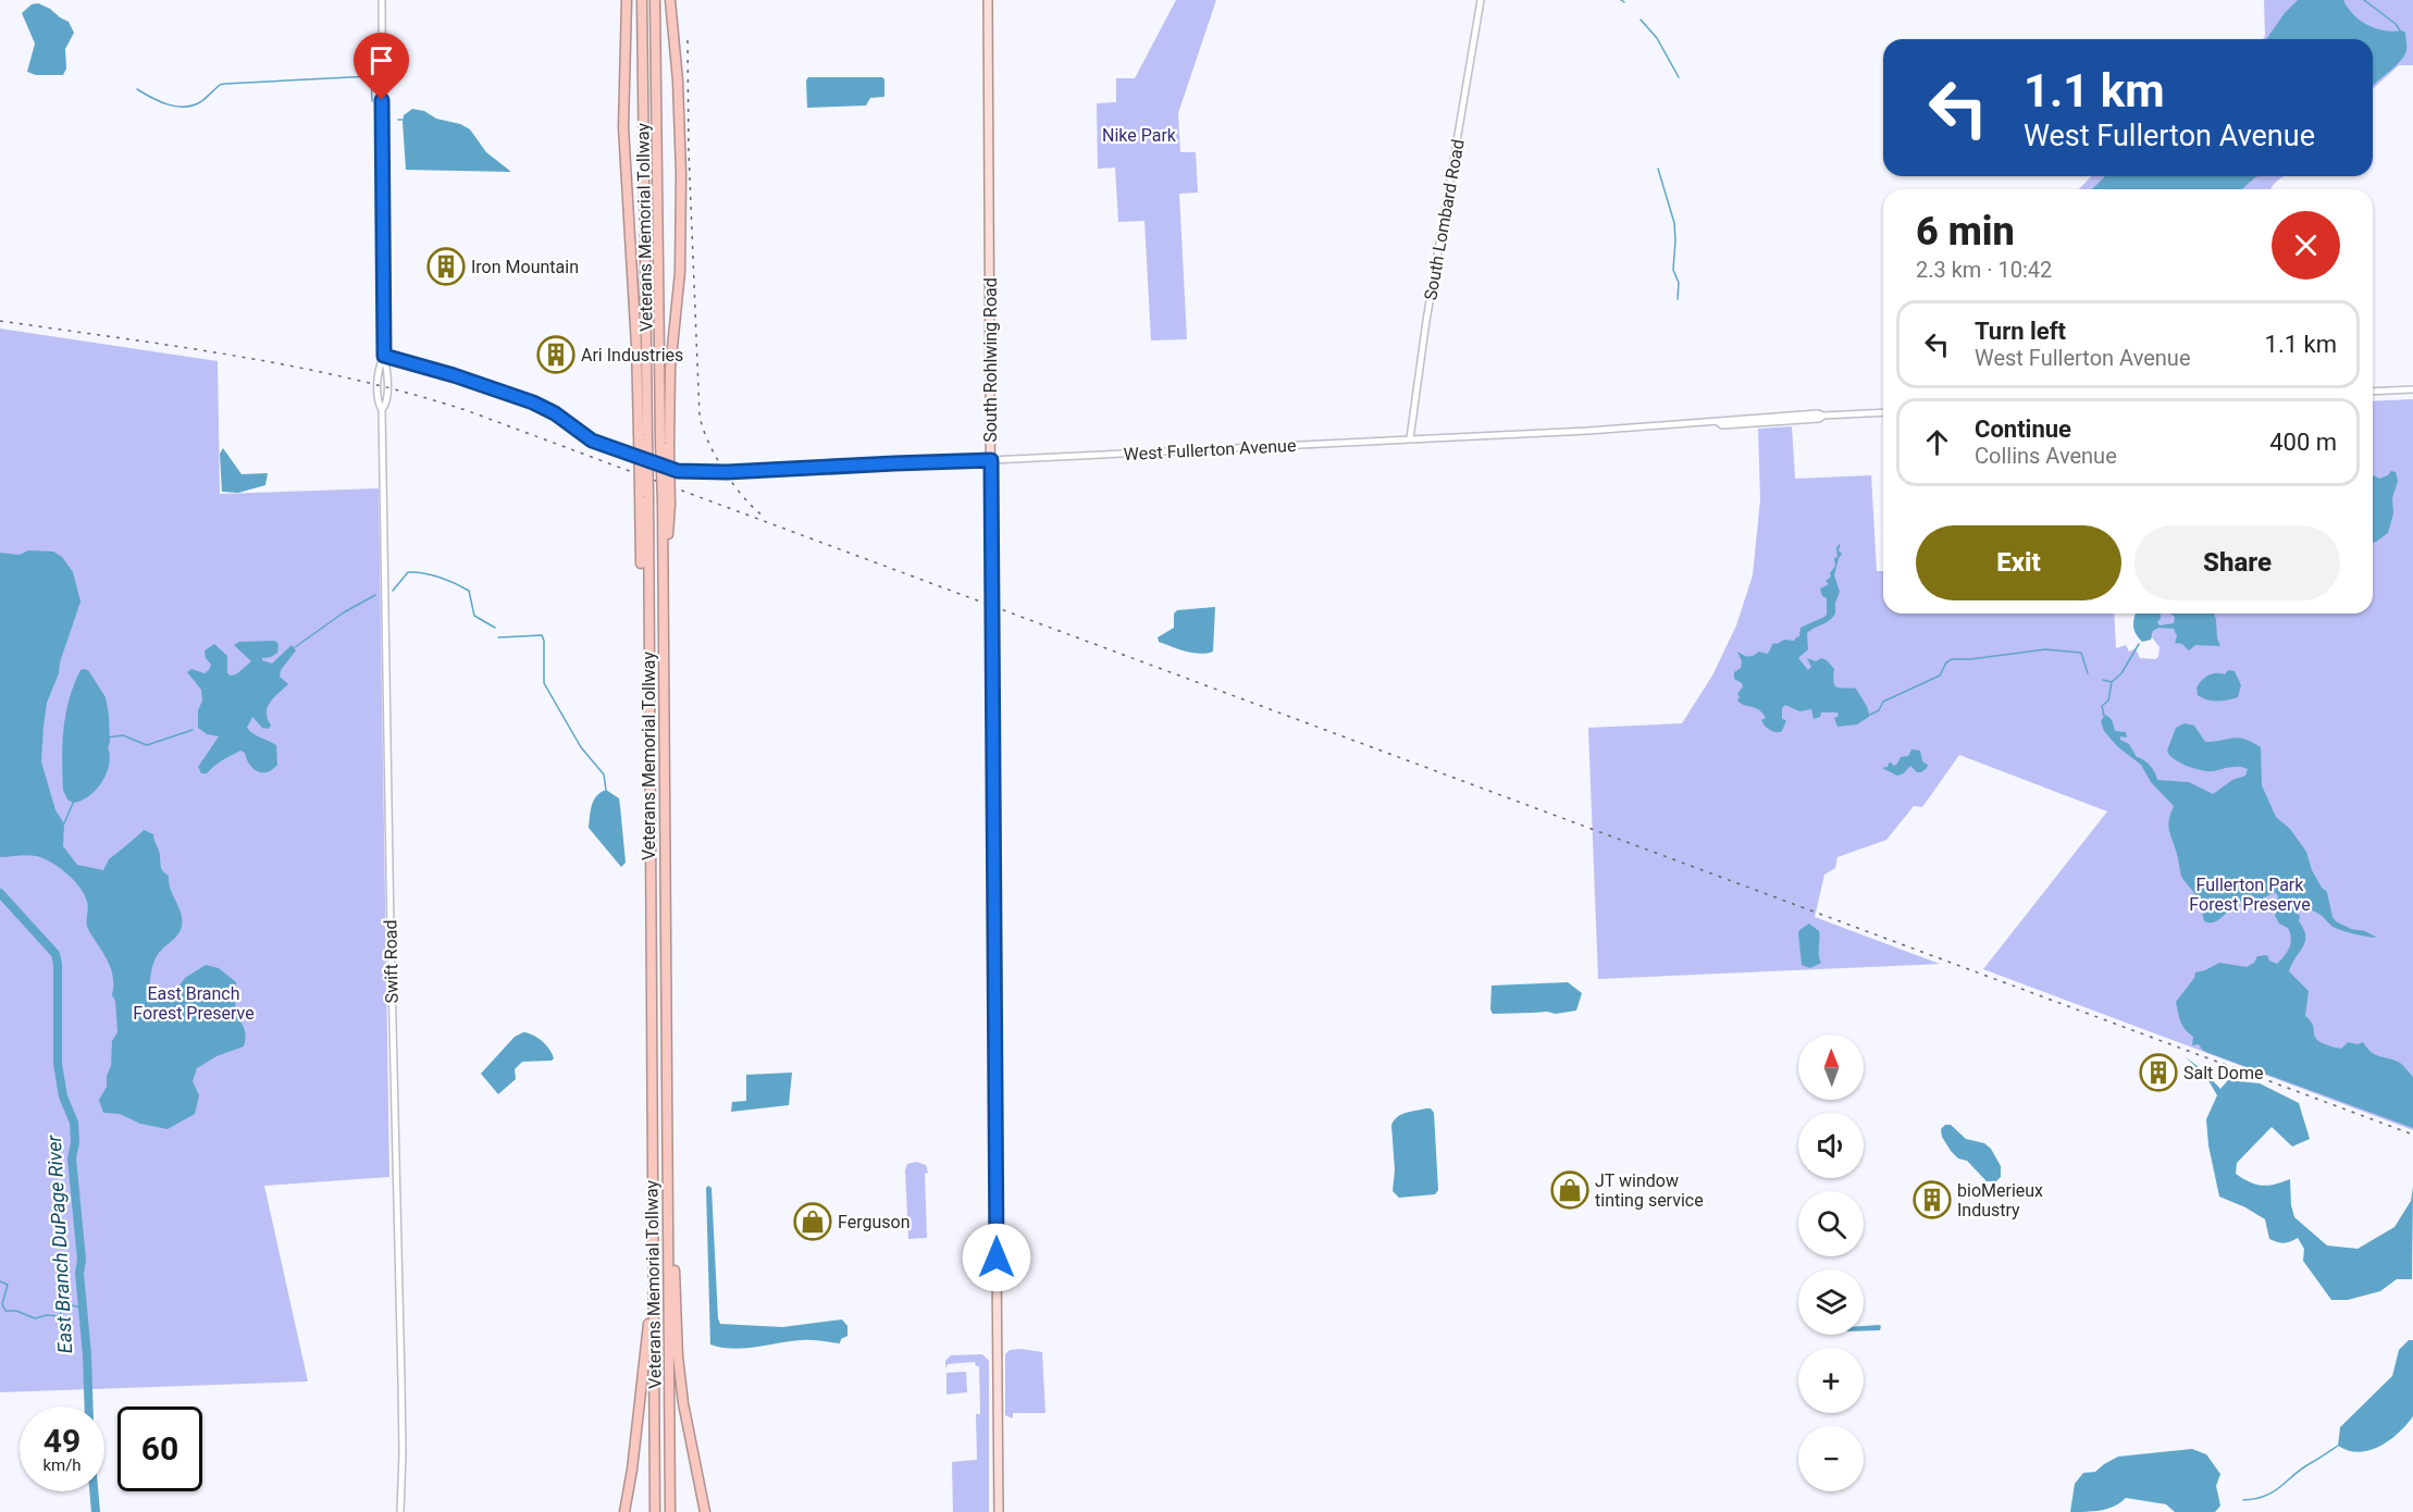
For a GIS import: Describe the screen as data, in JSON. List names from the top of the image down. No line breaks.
{"streets":{"highway":["Veterans Memorial Tollway"],"main road":["South Rohlwing Road"],"street":["South Lombard Road","West Fullerton Avenue","Swift Road"]},"crossings":[["South Lombard Road","West Fullerton Avenue"],["South Rohlwing Road","West Fullerton Avenue"],["West Fullerton Avenue","Swift Road"]],"water":["East Branch DuPage River"],"parks":["Nike Park","Fullerton Park Forest Preserve","East Branch Forest Preserve"],"places":{"building":["Iron Mountain","Ari Industries","Salt Dome","bioMerieux Industry"],"shop":["JT window tinting service","Ferguson"]},"north":"top","page":{"turn":["1.1 km","West Fullerton Avenue"],"heading":["6 min","2.3 km · 10:42"],"list":[{"name":"Turn left","note":"West Fullerton Avenue","value":"1.1 km"},{"name":"Continue","note":"Collins Avenue","value":"400 m"}],"buttons":["Exit","Share"],"map_buttons":["+","−"],"speed":"49 km/h","limit":"60"}}
